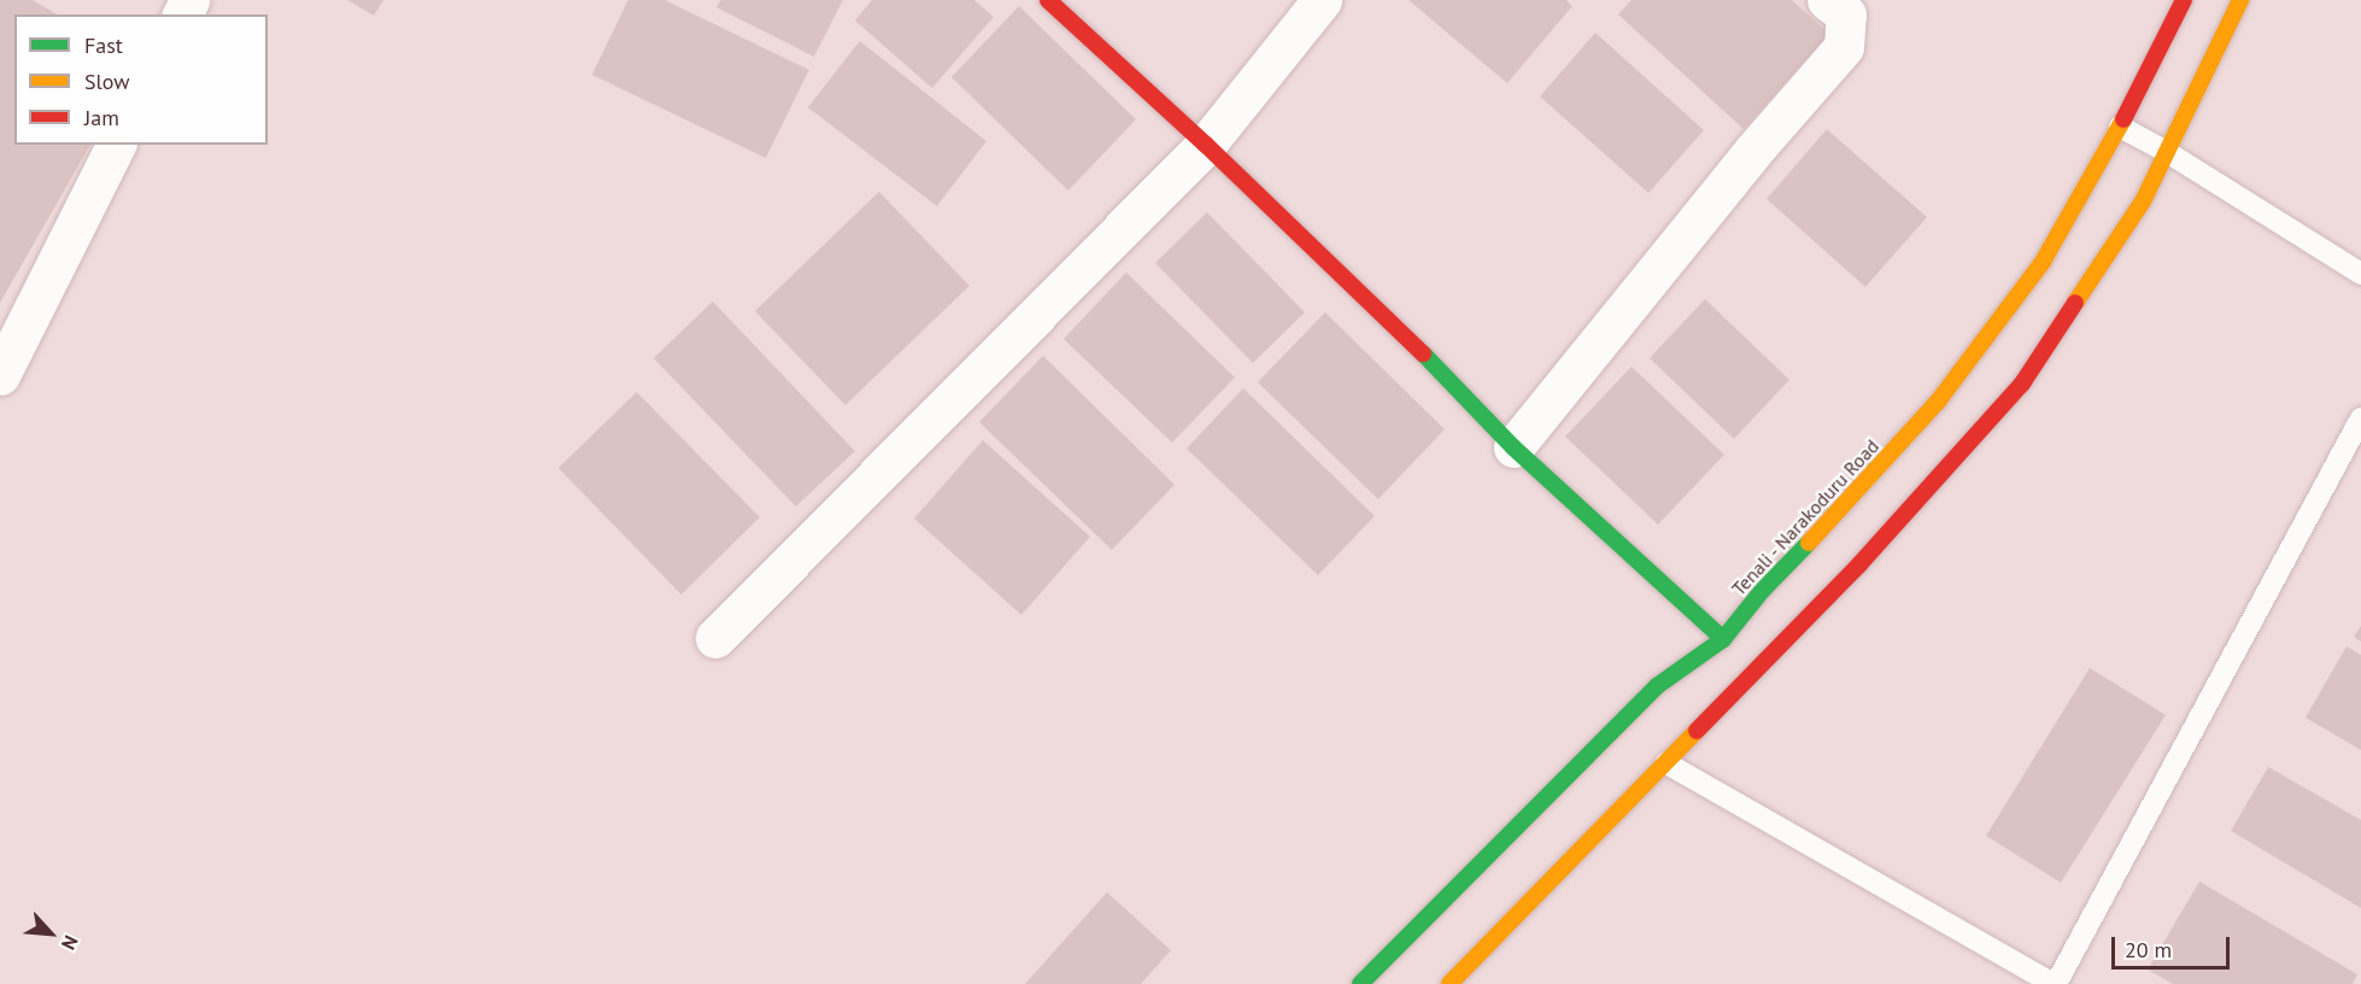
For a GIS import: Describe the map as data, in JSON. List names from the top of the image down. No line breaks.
{"streets":{"main road":["Tenali - Narakoduru Road"]},"legend":["Fast","Slow","Jam"],"scale_bar":"20 m","north":"bottom right"}
